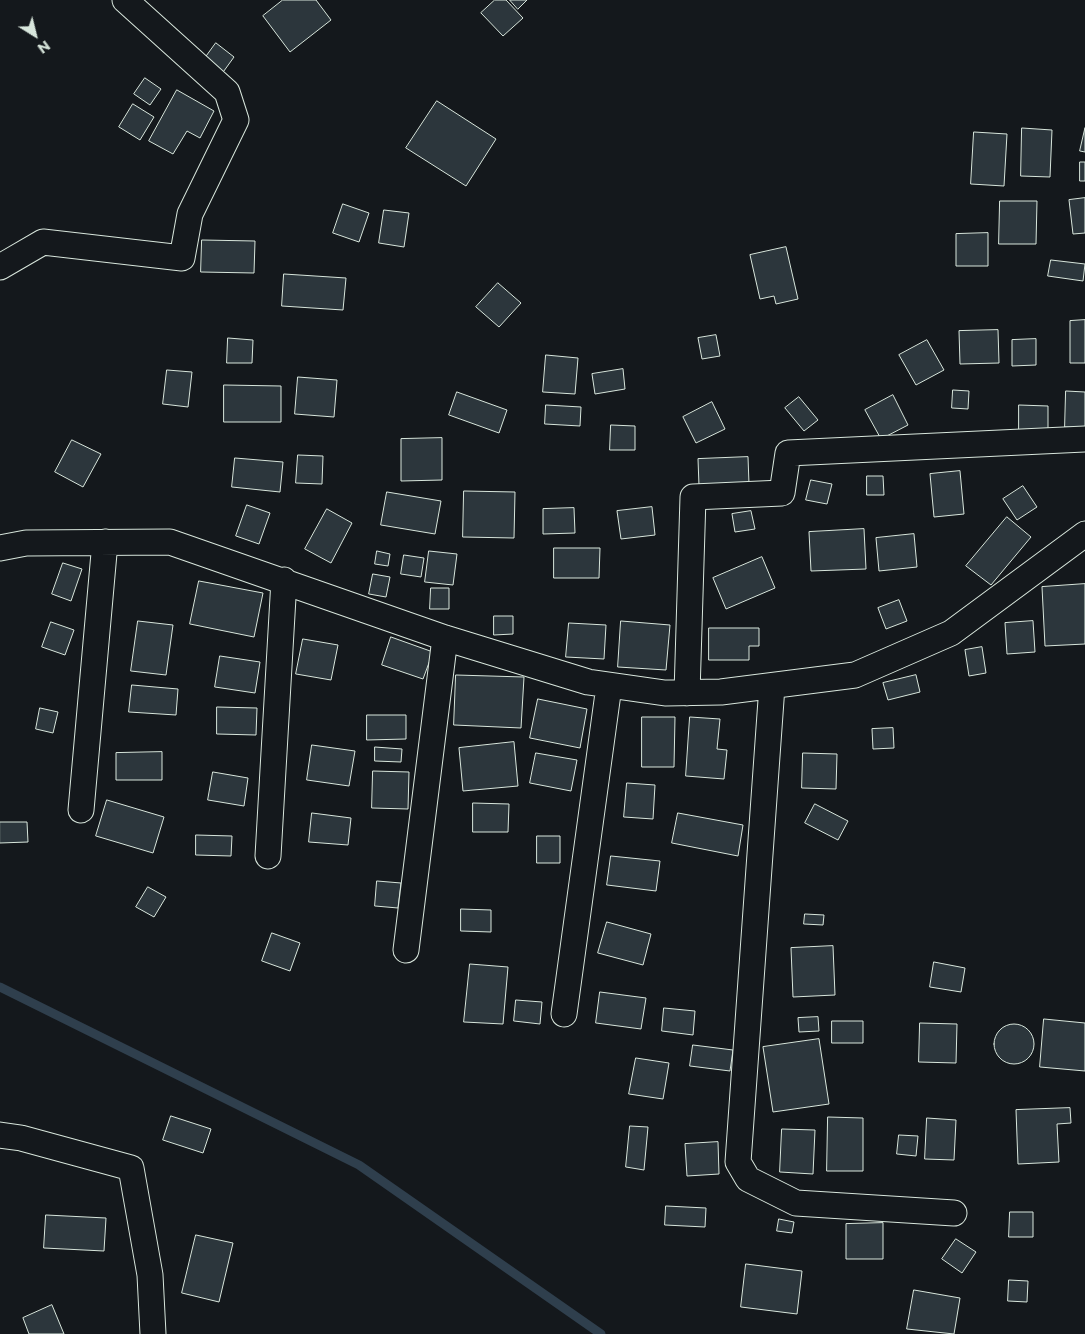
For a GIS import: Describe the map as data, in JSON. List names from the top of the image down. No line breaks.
{"north":"bottom right"}
